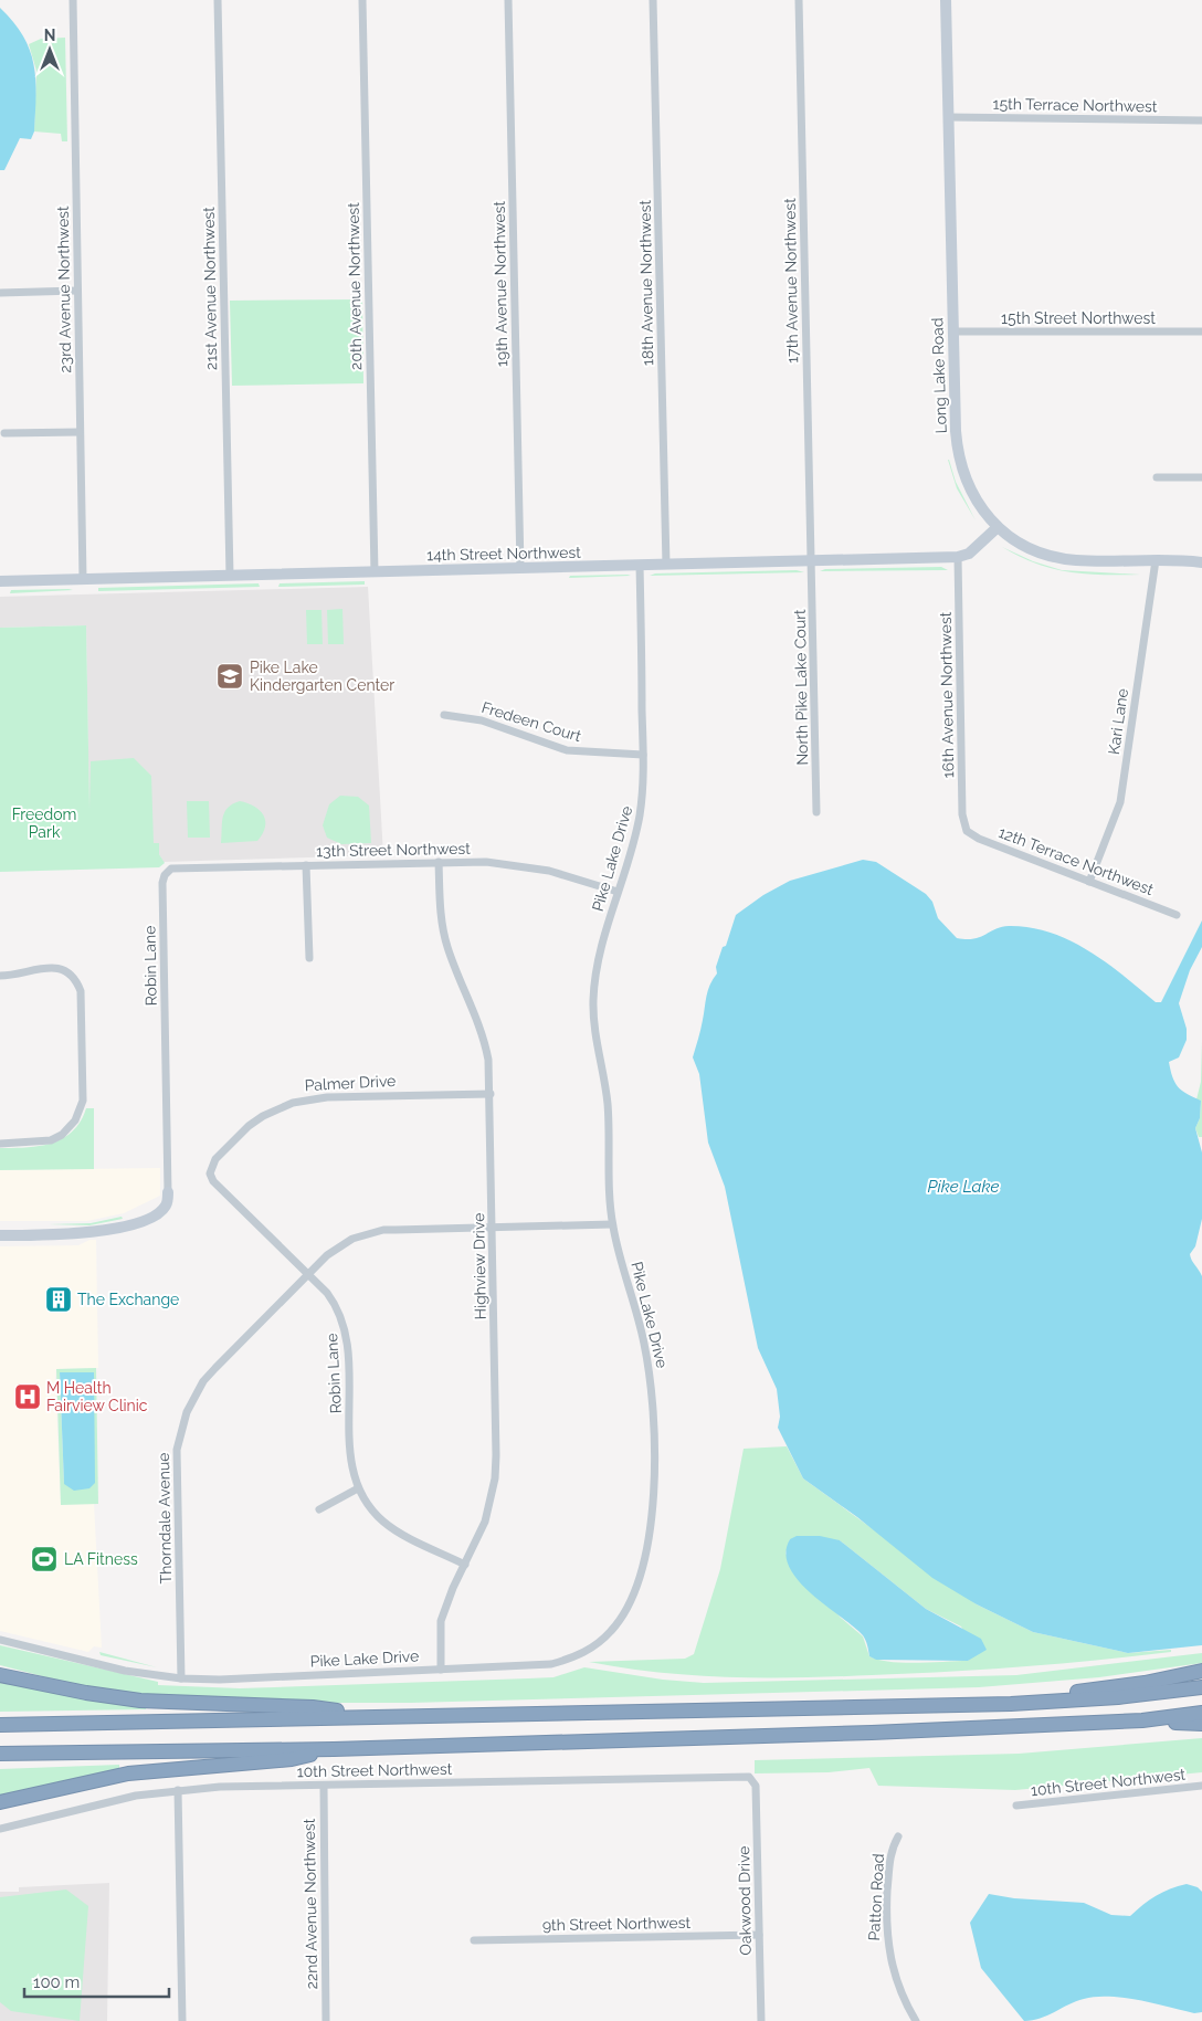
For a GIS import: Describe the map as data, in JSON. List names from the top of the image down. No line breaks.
{"streets":{"street":["15th Terrace Northwest","17th Avenue Northwest","18th Avenue Northwest","19th Avenue Northwest","20th Avenue Northwest","21st Avenue Northwest","23rd Avenue Northwest","15th Street Northwest","Long Lake Road","14th Street Northwest","North Pike Lake Court","16th Avenue Northwest","Fredeen Court","Kari Lane","13th Street Northwest","Pike Lake Drive","12th Terrace Northwest","Robin Lane","Palmer Drive","Highview Drive","Thorndale Avenue","10th Street Northwest","Patton Road","Oakwood Drive","22nd Avenue Northwest","9th Street Northwest"]},"crossings":[["15th Terrace Northwest","Long Lake Road"],["17th Avenue Northwest","14th Street Northwest"],["17th Avenue Northwest","North Pike Lake Court"],["18th Avenue Northwest","14th Street Northwest"],["19th Avenue Northwest","14th Street Northwest"],["20th Avenue Northwest","14th Street Northwest"],["21st Avenue Northwest","14th Street Northwest"],["23rd Avenue Northwest","14th Street Northwest"],["15th Street Northwest","Long Lake Road"],["Long Lake Road","Kari Lane"],["14th Street Northwest","North Pike Lake Court"],["14th Street Northwest","16th Avenue Northwest"],["14th Street Northwest","Pike Lake Drive"],["16th Avenue Northwest","12th Terrace Northwest"],["Fredeen Court","Pike Lake Drive"],["Kari Lane","12th Terrace Northwest"],["13th Street Northwest","Pike Lake Drive"],["13th Street Northwest","Robin Lane"],["13th Street Northwest","Highview Drive"],["Pike Lake Drive","Highview Drive"],["Pike Lake Drive","Thorndale Avenue"],["Robin Lane","Palmer Drive"],["Robin Lane","Highview Drive"],["Robin Lane","Thorndale Avenue"],["Palmer Drive","Highview Drive"],["Highview Drive","Thorndale Avenue"],["10th Street Northwest","Oakwood Drive"],["10th Street Northwest","22nd Avenue Northwest"],["Oakwood Drive","9th Street Northwest"]],"water":["Pike Lake"],"parks":["Freedom Park"],"places":{"school or university":["Pike Lake Kindergarten Center"],"building":["The Exchange"],"hospital":["M Health Fairview Clinic"],"sports":["LA Fitness"]},"scale_bar":"100 m","north":"top"}
